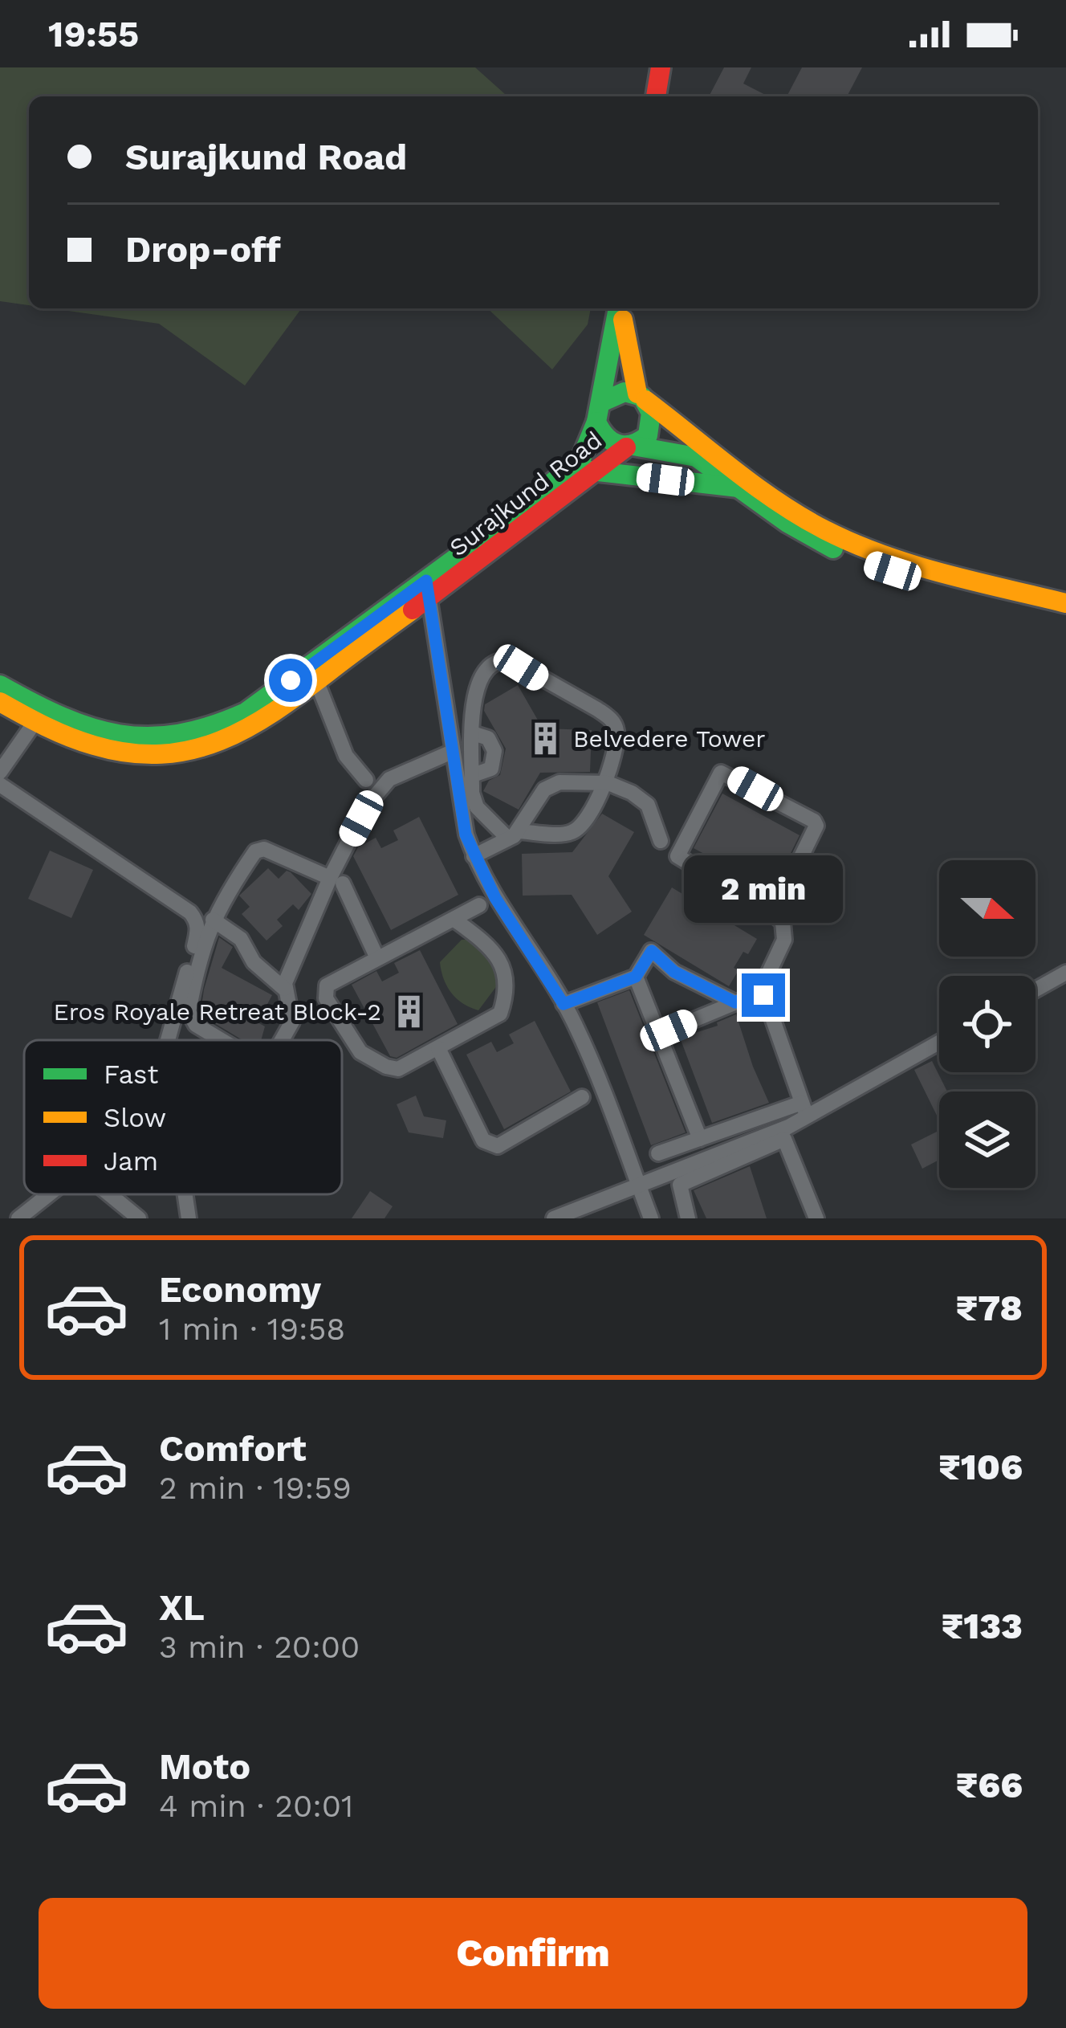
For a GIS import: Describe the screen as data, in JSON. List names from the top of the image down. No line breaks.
{"streets":{"main road":["Surajkund Road"]},"places":{"building":["Belvedere Tower","Eros Royale Retreat Block-2"]},"legend":["Fast","Slow","Jam"],"north":"right","page":{"status":"19:55","banner":["Surajkund Road","Drop-off"],"bubble":"2 min","list":[{"name":"Economy","note":"1 min · 19:58","value":"₹78"},{"name":"Comfort","note":"2 min · 19:59","value":"₹106"},{"name":"XL","note":"3 min · 20:00","value":"₹133"},{"name":"Moto","note":"4 min · 20:01","value":"₹66"}],"buttons":"Confirm"}}
